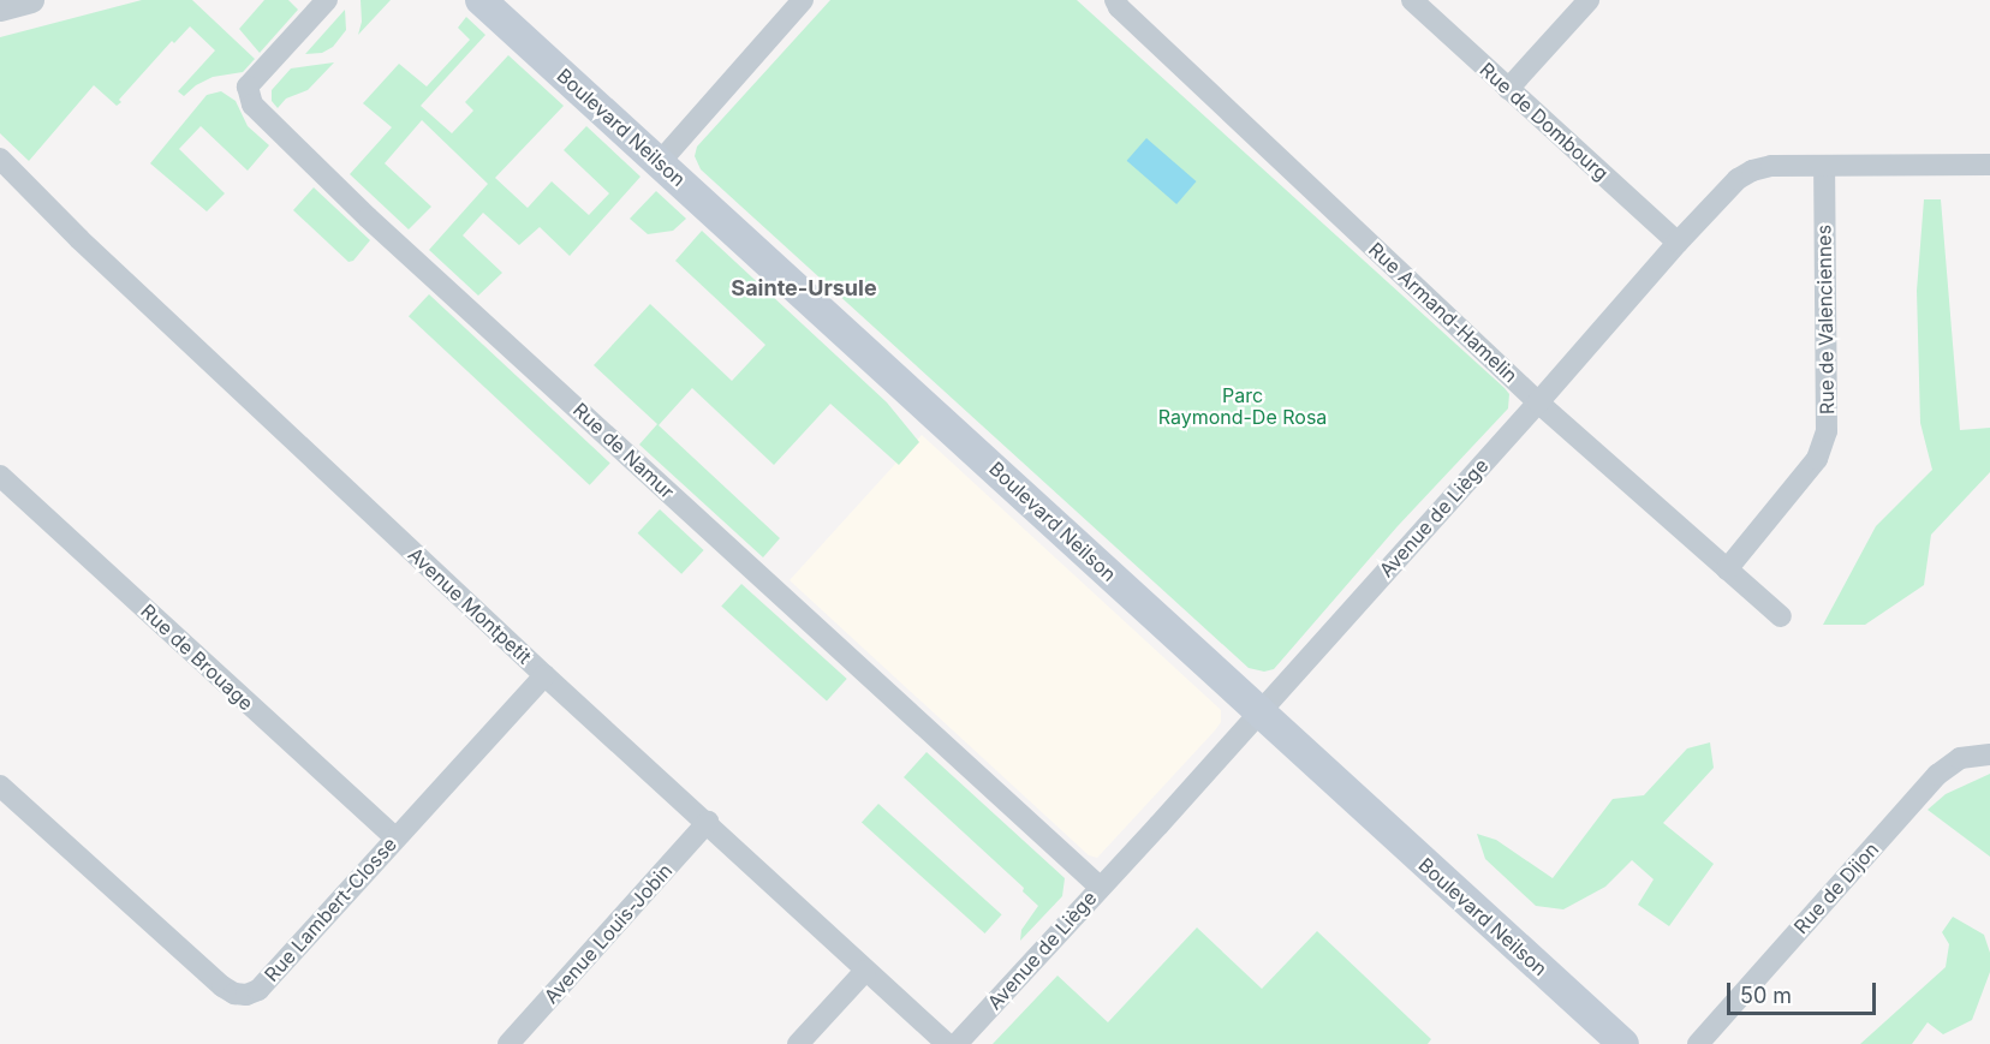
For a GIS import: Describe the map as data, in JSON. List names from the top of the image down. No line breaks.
{"streets":{"main road":["Boulevard Neilson"],"street":["Rue de Dombourg","Rue Armand-Hamelin","Rue de Valenciennes","Rue de Namur","Avenue de Liège","Avenue Montpetit","Rue de Brouage","Rue de Dijon","Rue Lambert-Closse","Avenue Louis-Jobin"]},"crossings":[["Rue de Dombourg","Avenue de Liège"],["Boulevard Neilson","Avenue de Liège"],["Rue Armand-Hamelin","Rue de Valenciennes"],["Rue Armand-Hamelin","Avenue de Liège"],["Rue de Valenciennes","Avenue de Liège"],["Rue de Namur","Avenue de Liège"],["Avenue Montpetit","Rue Lambert-Closse"],["Avenue Montpetit","Avenue Louis-Jobin"],["Rue de Brouage","Rue Lambert-Closse"]],"districts":["Sainte-Ursule"],"parks":["Parc Raymond-De Rosa"],"scale_bar":"50 m"}
